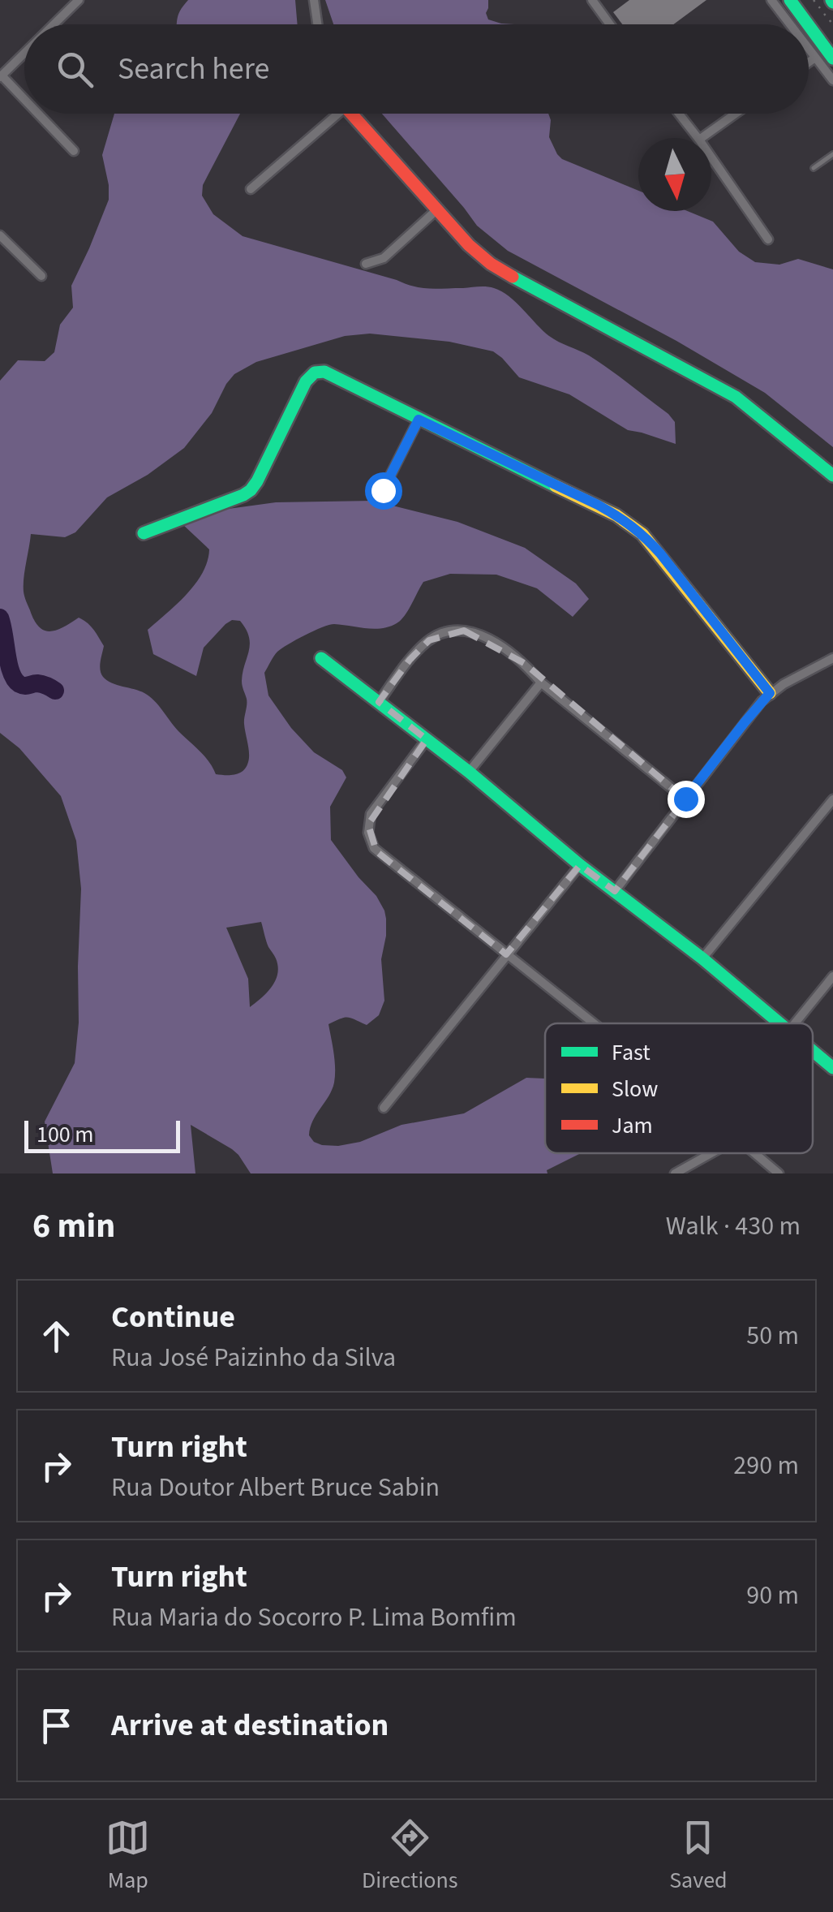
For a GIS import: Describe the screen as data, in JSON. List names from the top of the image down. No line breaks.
{"legend":["Fast","Slow","Jam"],"scale_bar":"100 m","north":"bottom","page":{"search":"Search here","scale":"100 m","heading":["6 min","Walk · 430 m"],"list":[["Continue","Rua José Paizinho da Silva","50 m"],["Turn right","Rua Doutor Albert Bruce Sabin","290 m"],["Turn right","Rua Maria do Socorro P. Lima Bomfim","90 m"],"Arrive at destination"],"nav":["Map","Directions","Saved"]}}
